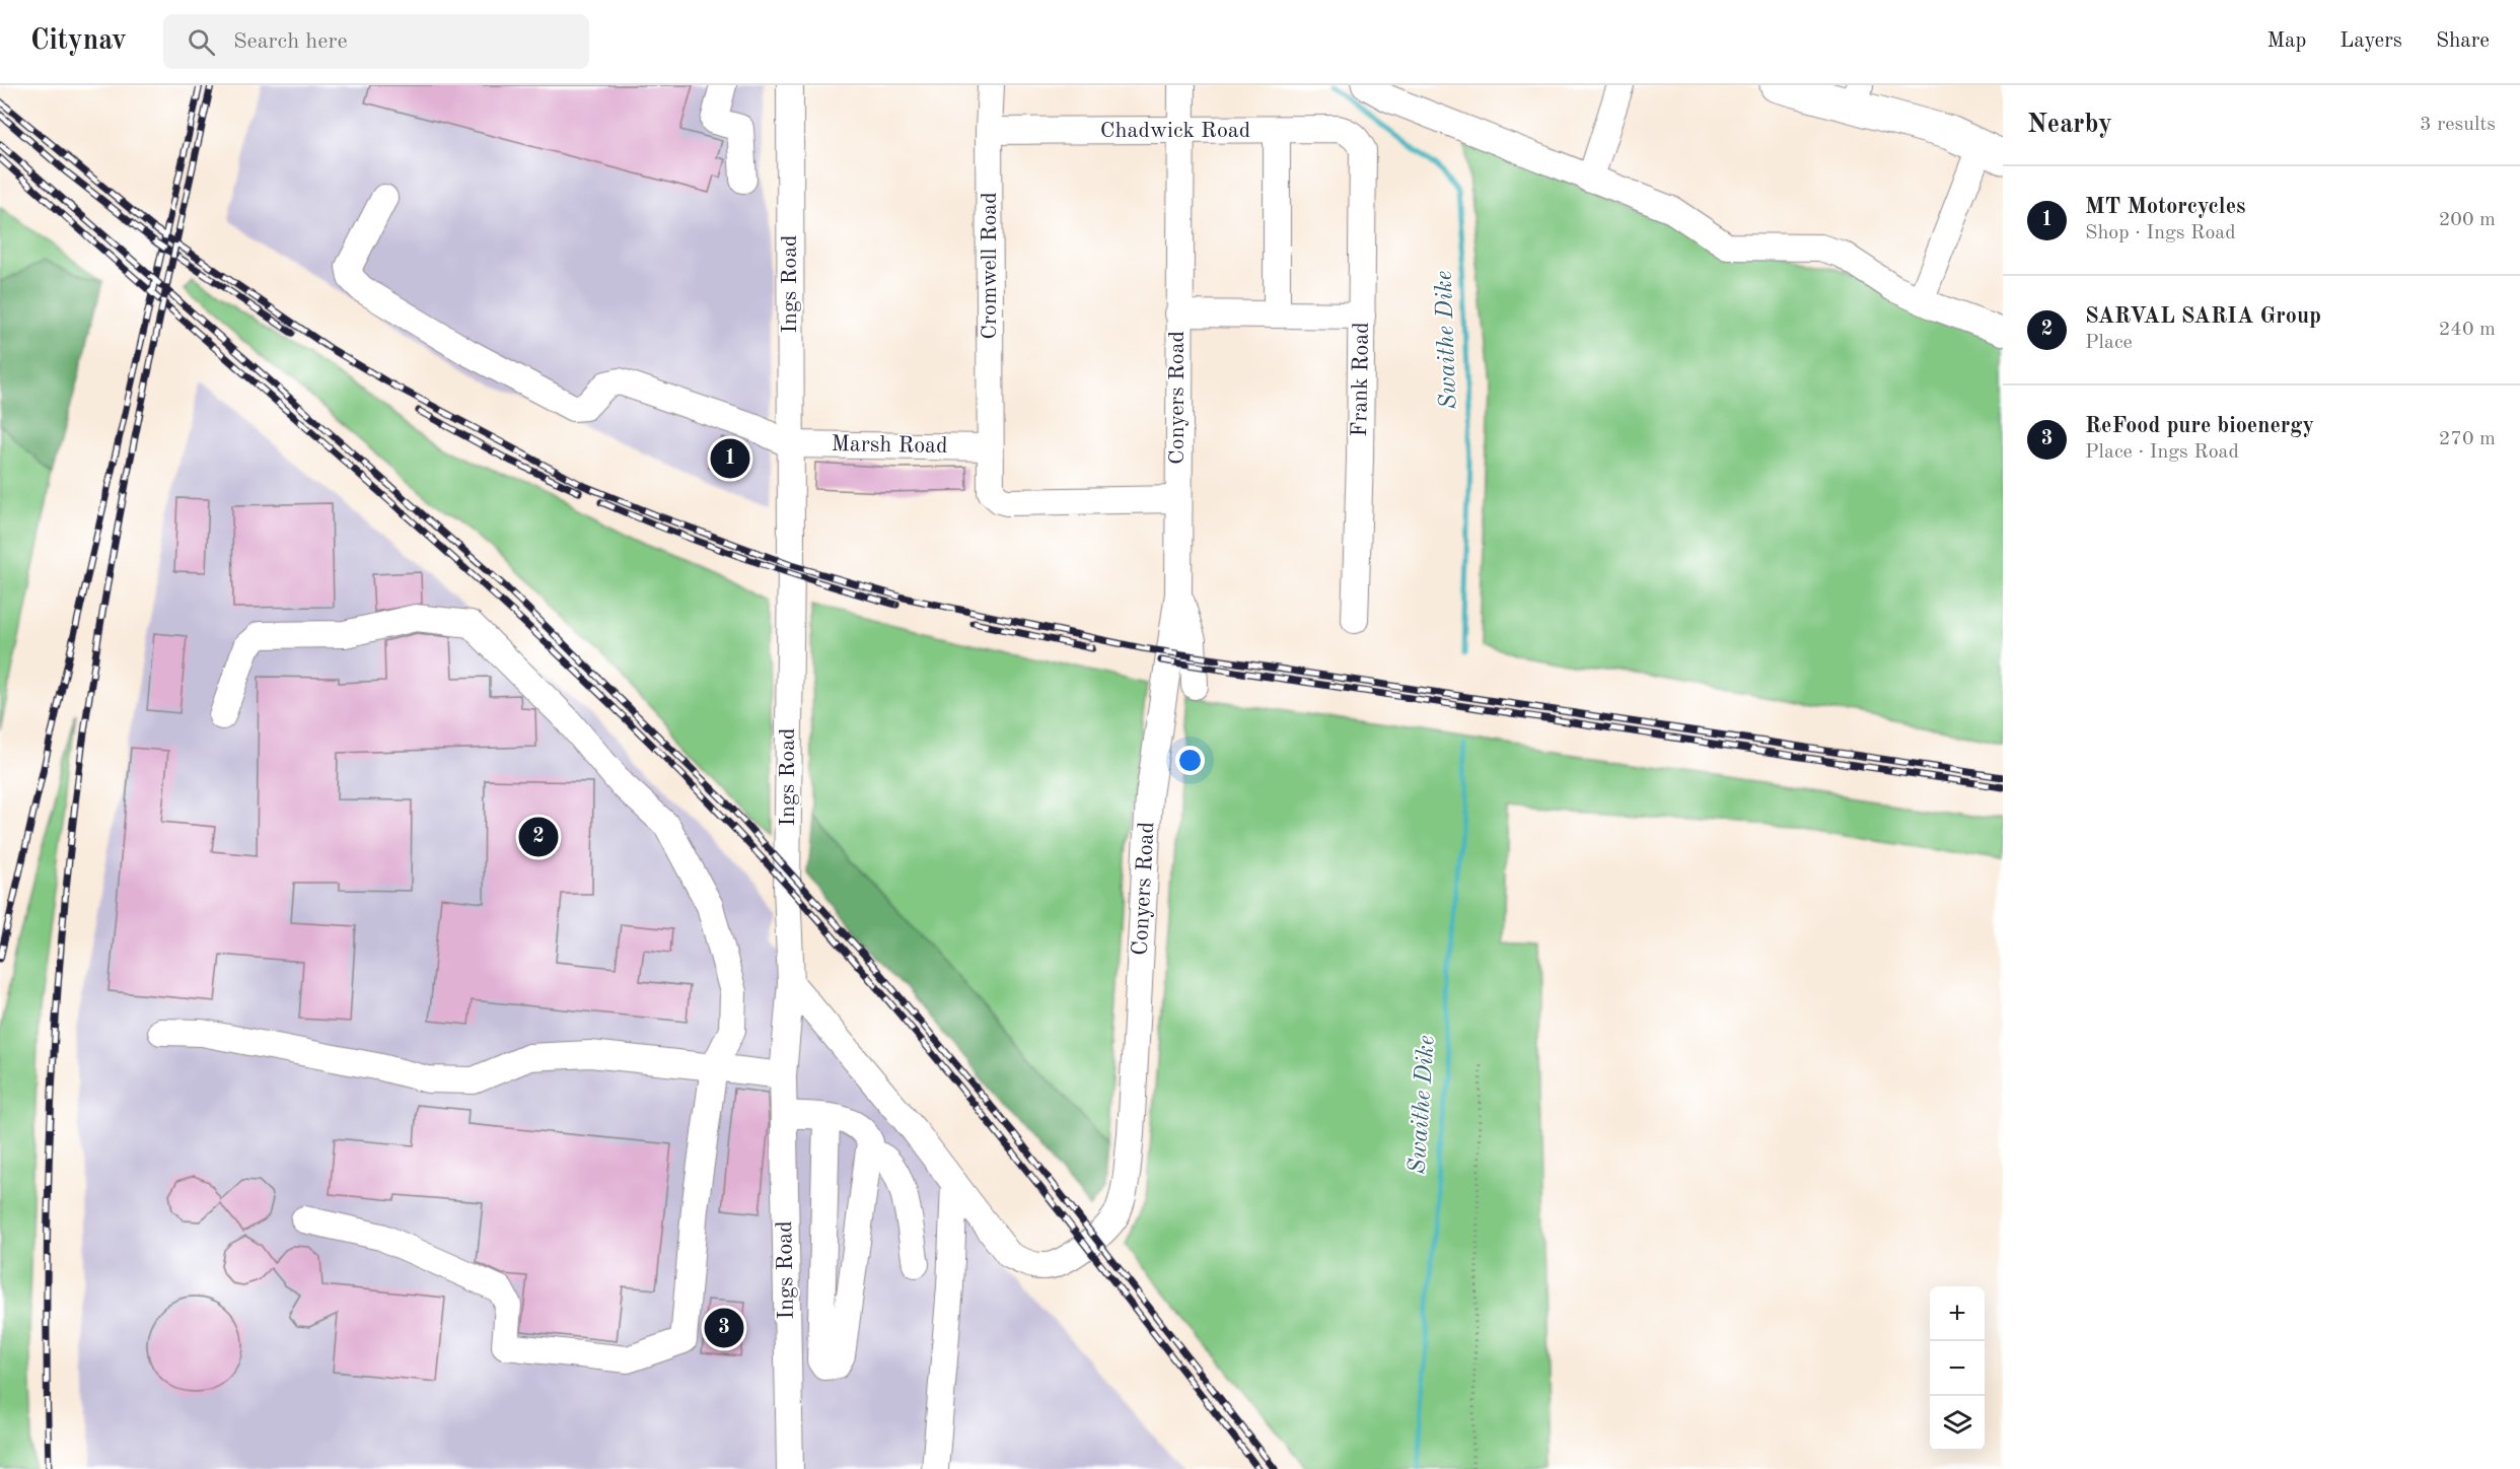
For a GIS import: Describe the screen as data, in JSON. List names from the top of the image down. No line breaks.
{"streets":{"street":["Chadwick Road","Cromwell Road","Ings Road","Frank Road","Conyers Road","Marsh Road"]},"crossings":[["Chadwick Road","Cromwell Road"],["Chadwick Road","Frank Road"],["Chadwick Road","Conyers Road"],["Cromwell Road","Conyers Road"],["Cromwell Road","Marsh Road"],["Ings Road","Conyers Road"],["Ings Road","Marsh Road"]],"water":["Swaithe Dike"],"page":{"header":"Citynav","search":"Search here","nav":["Map","Layers","Share"],"heading":["Nearby","3 results"],"list":[{"mark":"1","name":"MT Motorcycles","note":"Shop · Ings Road","value":"200 m"},{"mark":"2","name":"SARVAL SARIA Group","note":"Place","value":"240 m"},{"mark":"3","name":"ReFood pure bioenergy","note":"Place · Ings Road","value":"270 m"}],"pins":["1","2","3"],"map_buttons":["+","−"]}}
